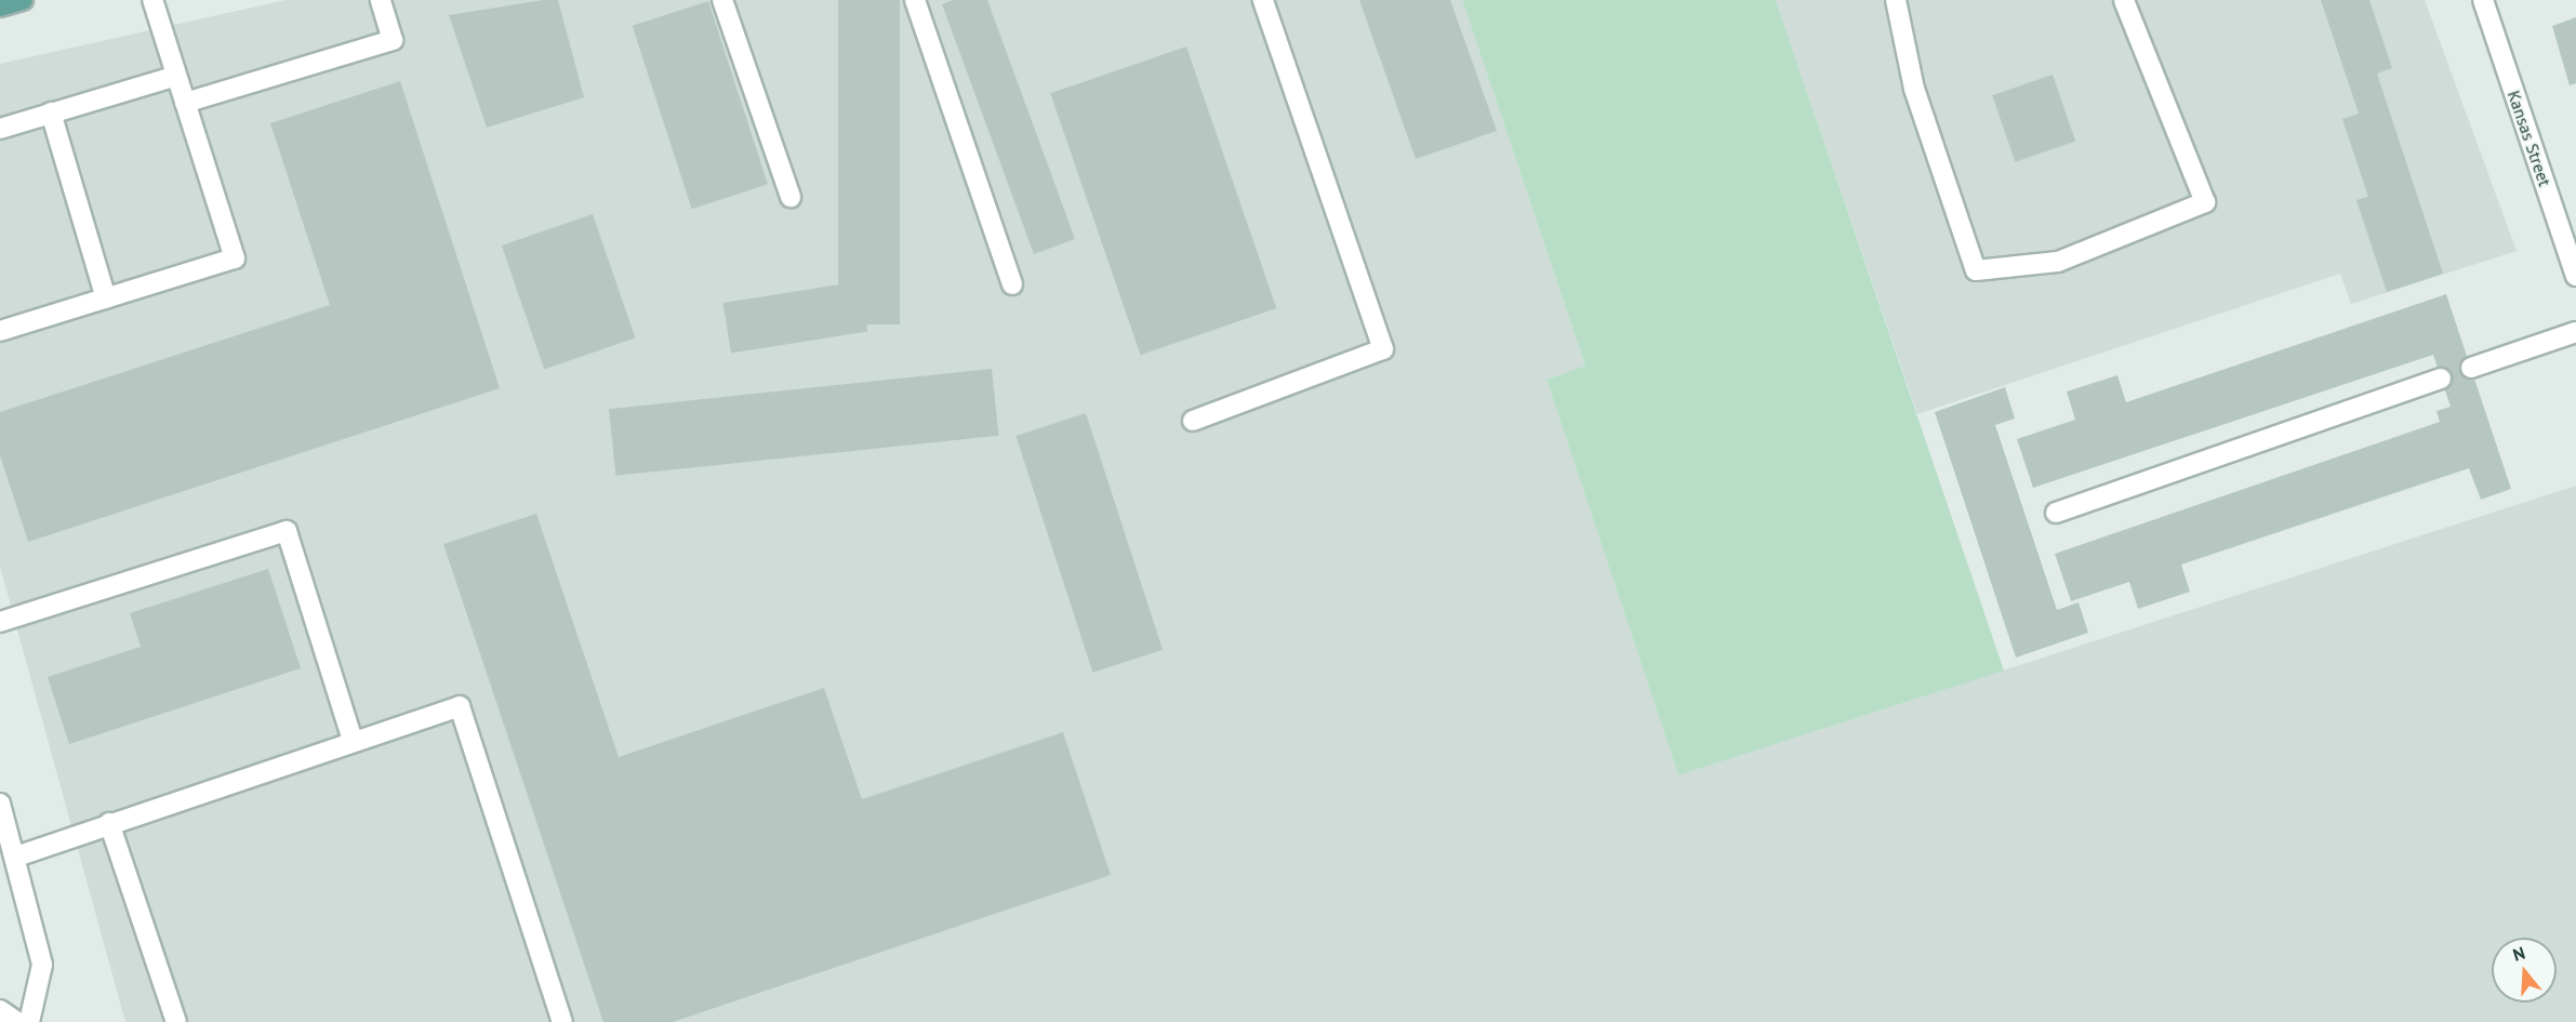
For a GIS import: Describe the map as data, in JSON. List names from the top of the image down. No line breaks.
{"streets":{"street":["Kansas Street"]},"north":"top"}
